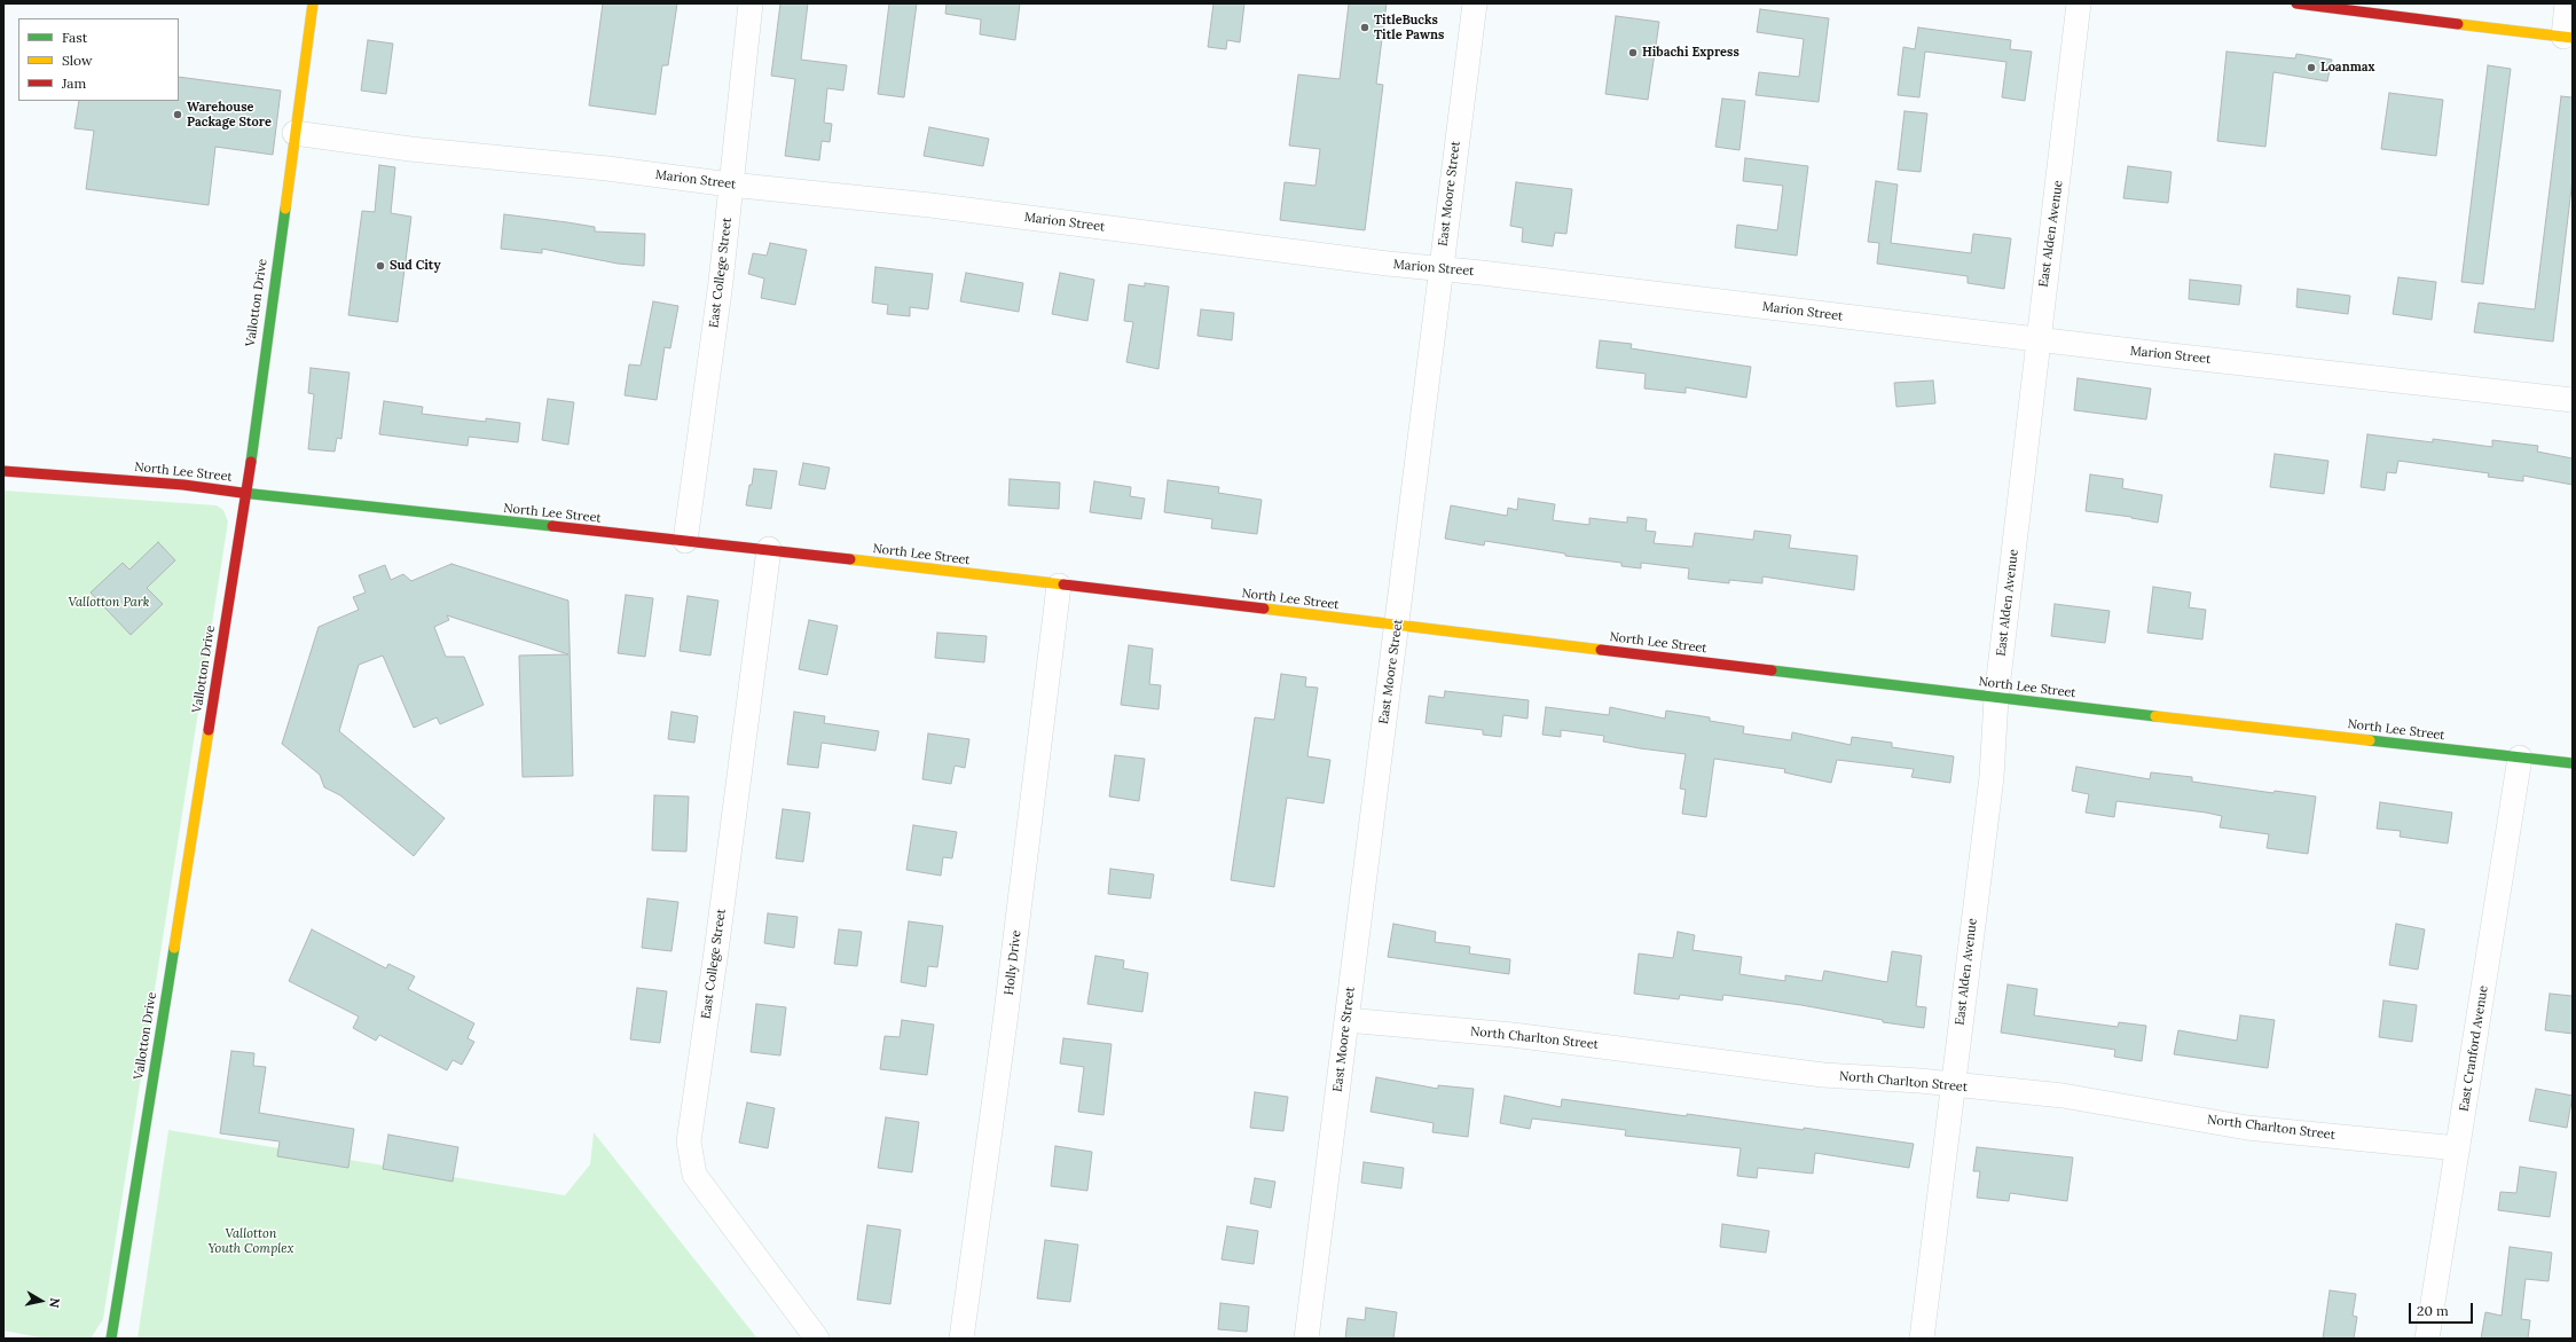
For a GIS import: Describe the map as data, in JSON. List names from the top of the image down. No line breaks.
{"streets":{"street":["Marion Street","East Moore Street","East Alden Avenue","East College Street","Vallotton Drive","North Lee Street","Holly Drive","North Charlton Street","East Cranford Avenue"]},"crossings":[["Marion Street","East Moore Street"],["Marion Street","East Alden Avenue"],["Marion Street","East College Street"],["Marion Street","Vallotton Drive"],["East Moore Street","North Lee Street"],["East Moore Street","North Charlton Street"],["East Alden Avenue","North Lee Street"],["East Alden Avenue","North Charlton Street"],["East College Street","North Lee Street"],["Vallotton Drive","North Lee Street"],["North Lee Street","Holly Drive"],["North Lee Street","East Cranford Avenue"],["North Charlton Street","East Cranford Avenue"]],"parks":["Vallotton Park","Vallotton Youth Complex"],"places":["TitleBucks Title Pawns","Hibachi Express","Loanmax","Warehouse Package Store","Sud City"],"legend":["Fast","Slow","Jam"],"scale_bar":"20 m","north":"right"}
